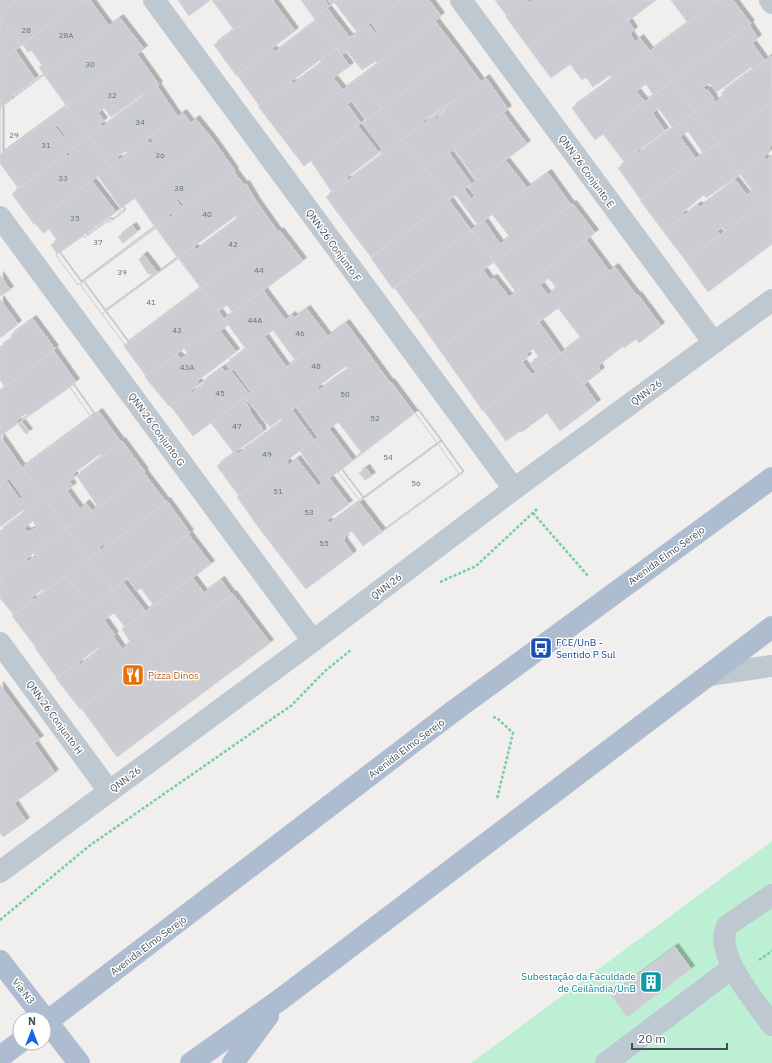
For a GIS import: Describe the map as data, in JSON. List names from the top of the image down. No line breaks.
{"streets":{"main road":["Avenida Elmo Serejo","Via N3"],"street":["QNN 26 Conjunto E","QNN 26 Conjunto F","QNN 26","QNN 26 Conjunto G","QNN 26 Conjunto H"]},"crossings":[["QNN 26 Conjunto E","QNN 26"],["QNN 26 Conjunto F","QNN 26"],["QNN 26","QNN 26 Conjunto G"],["QNN 26","QNN 26 Conjunto H"]],"places":{"bus stop":["FCE/UnB - Sentido P Sul"],"restaurant":["Pizza Dinos"],"building":["Subestação da Faculdade de Ceilândia/UnB"]},"house_numbers":["28","28A","30","32","34","29","31","36","33","38","40","35","37","42","44","39","41","44A","43","46","48","43A","45","50","52","47","49","54","56","51","53","55"],"scale_bar":"20 m","north":"top"}
